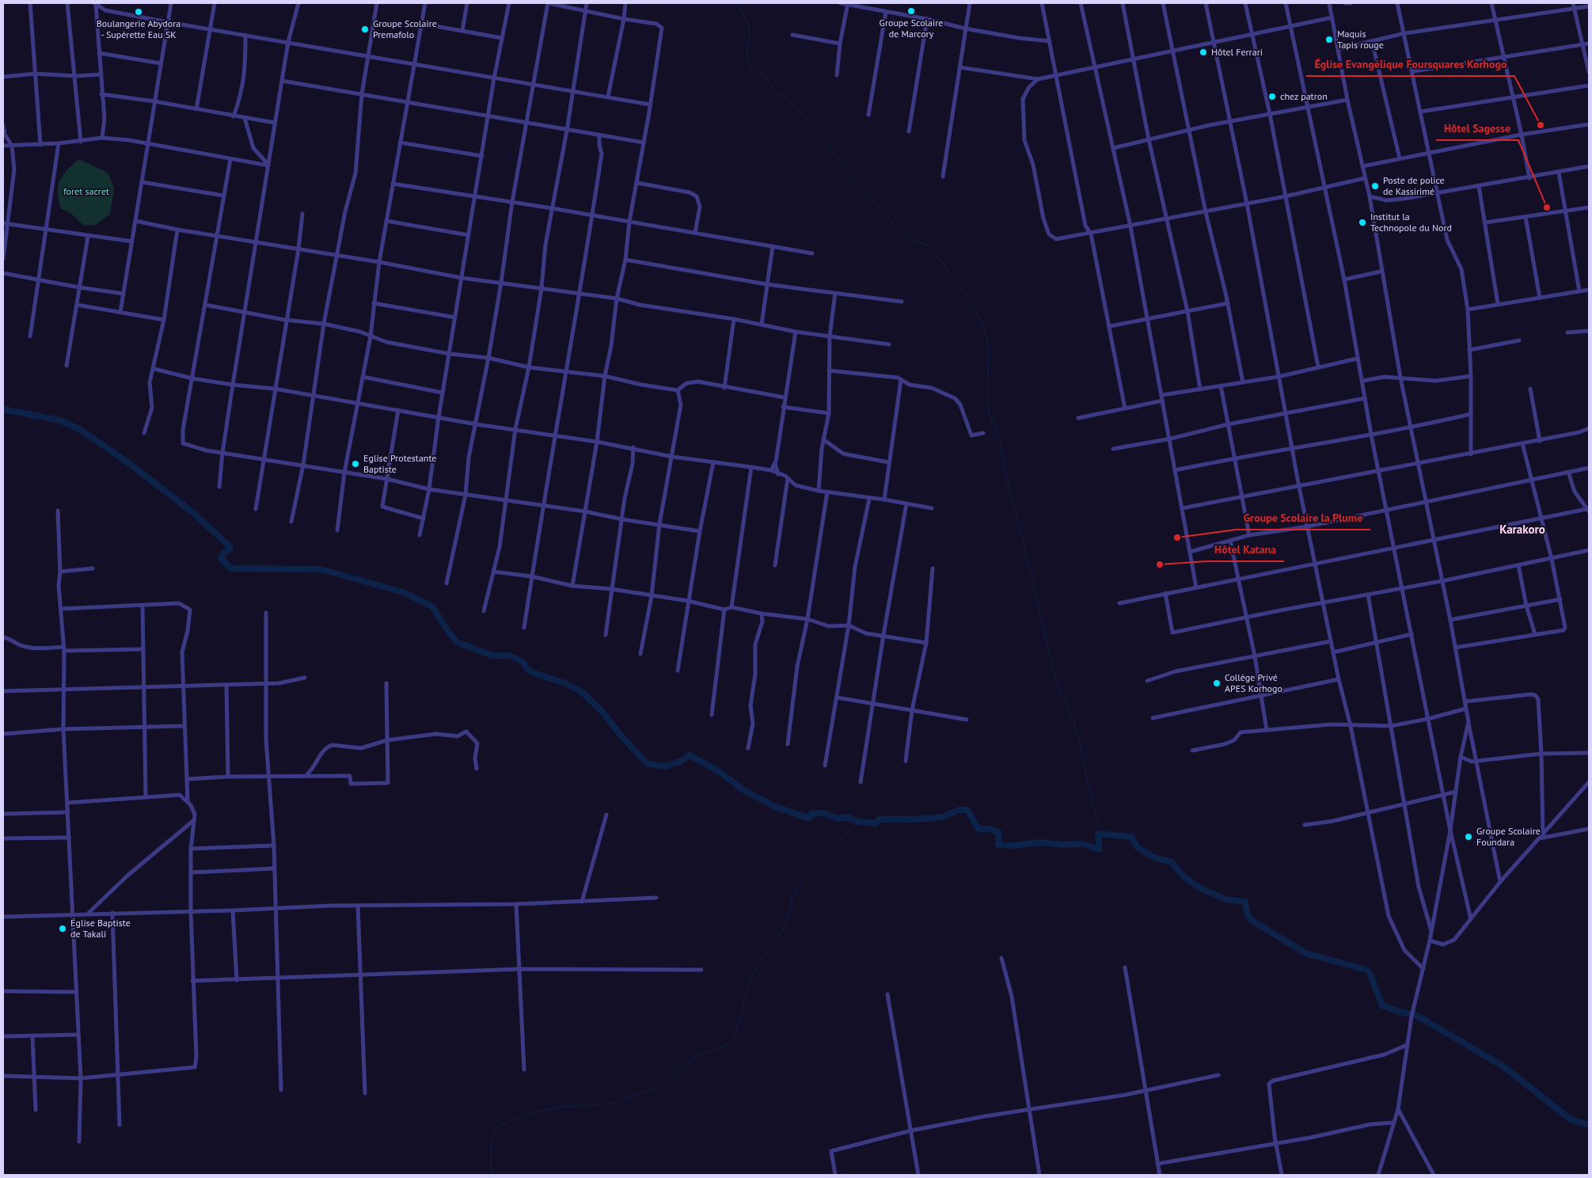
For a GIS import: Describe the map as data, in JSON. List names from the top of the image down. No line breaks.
{"districts":["Karakoro"],"parks":["foret sacret"],"places":["Groupe Scolaire de Marcory","Boulangerie Abydora - Supérette Eau SK","Groupe Scolaire Premafolo","Maquis Tapis rouge","Hôtel Ferrari","chez patron","Église Evangélique Foursquares Korhogo","Poste de police de Kassirimé","Hôtel Sagesse","Institut la Technopole du Nord","Eglise Protestante Baptiste","Groupe Scolaire la Plume","Hôtel Katana","Collège Privé APES Korhogo","Groupe Scolaire Foundara","Église Baptiste de Takali"]}
